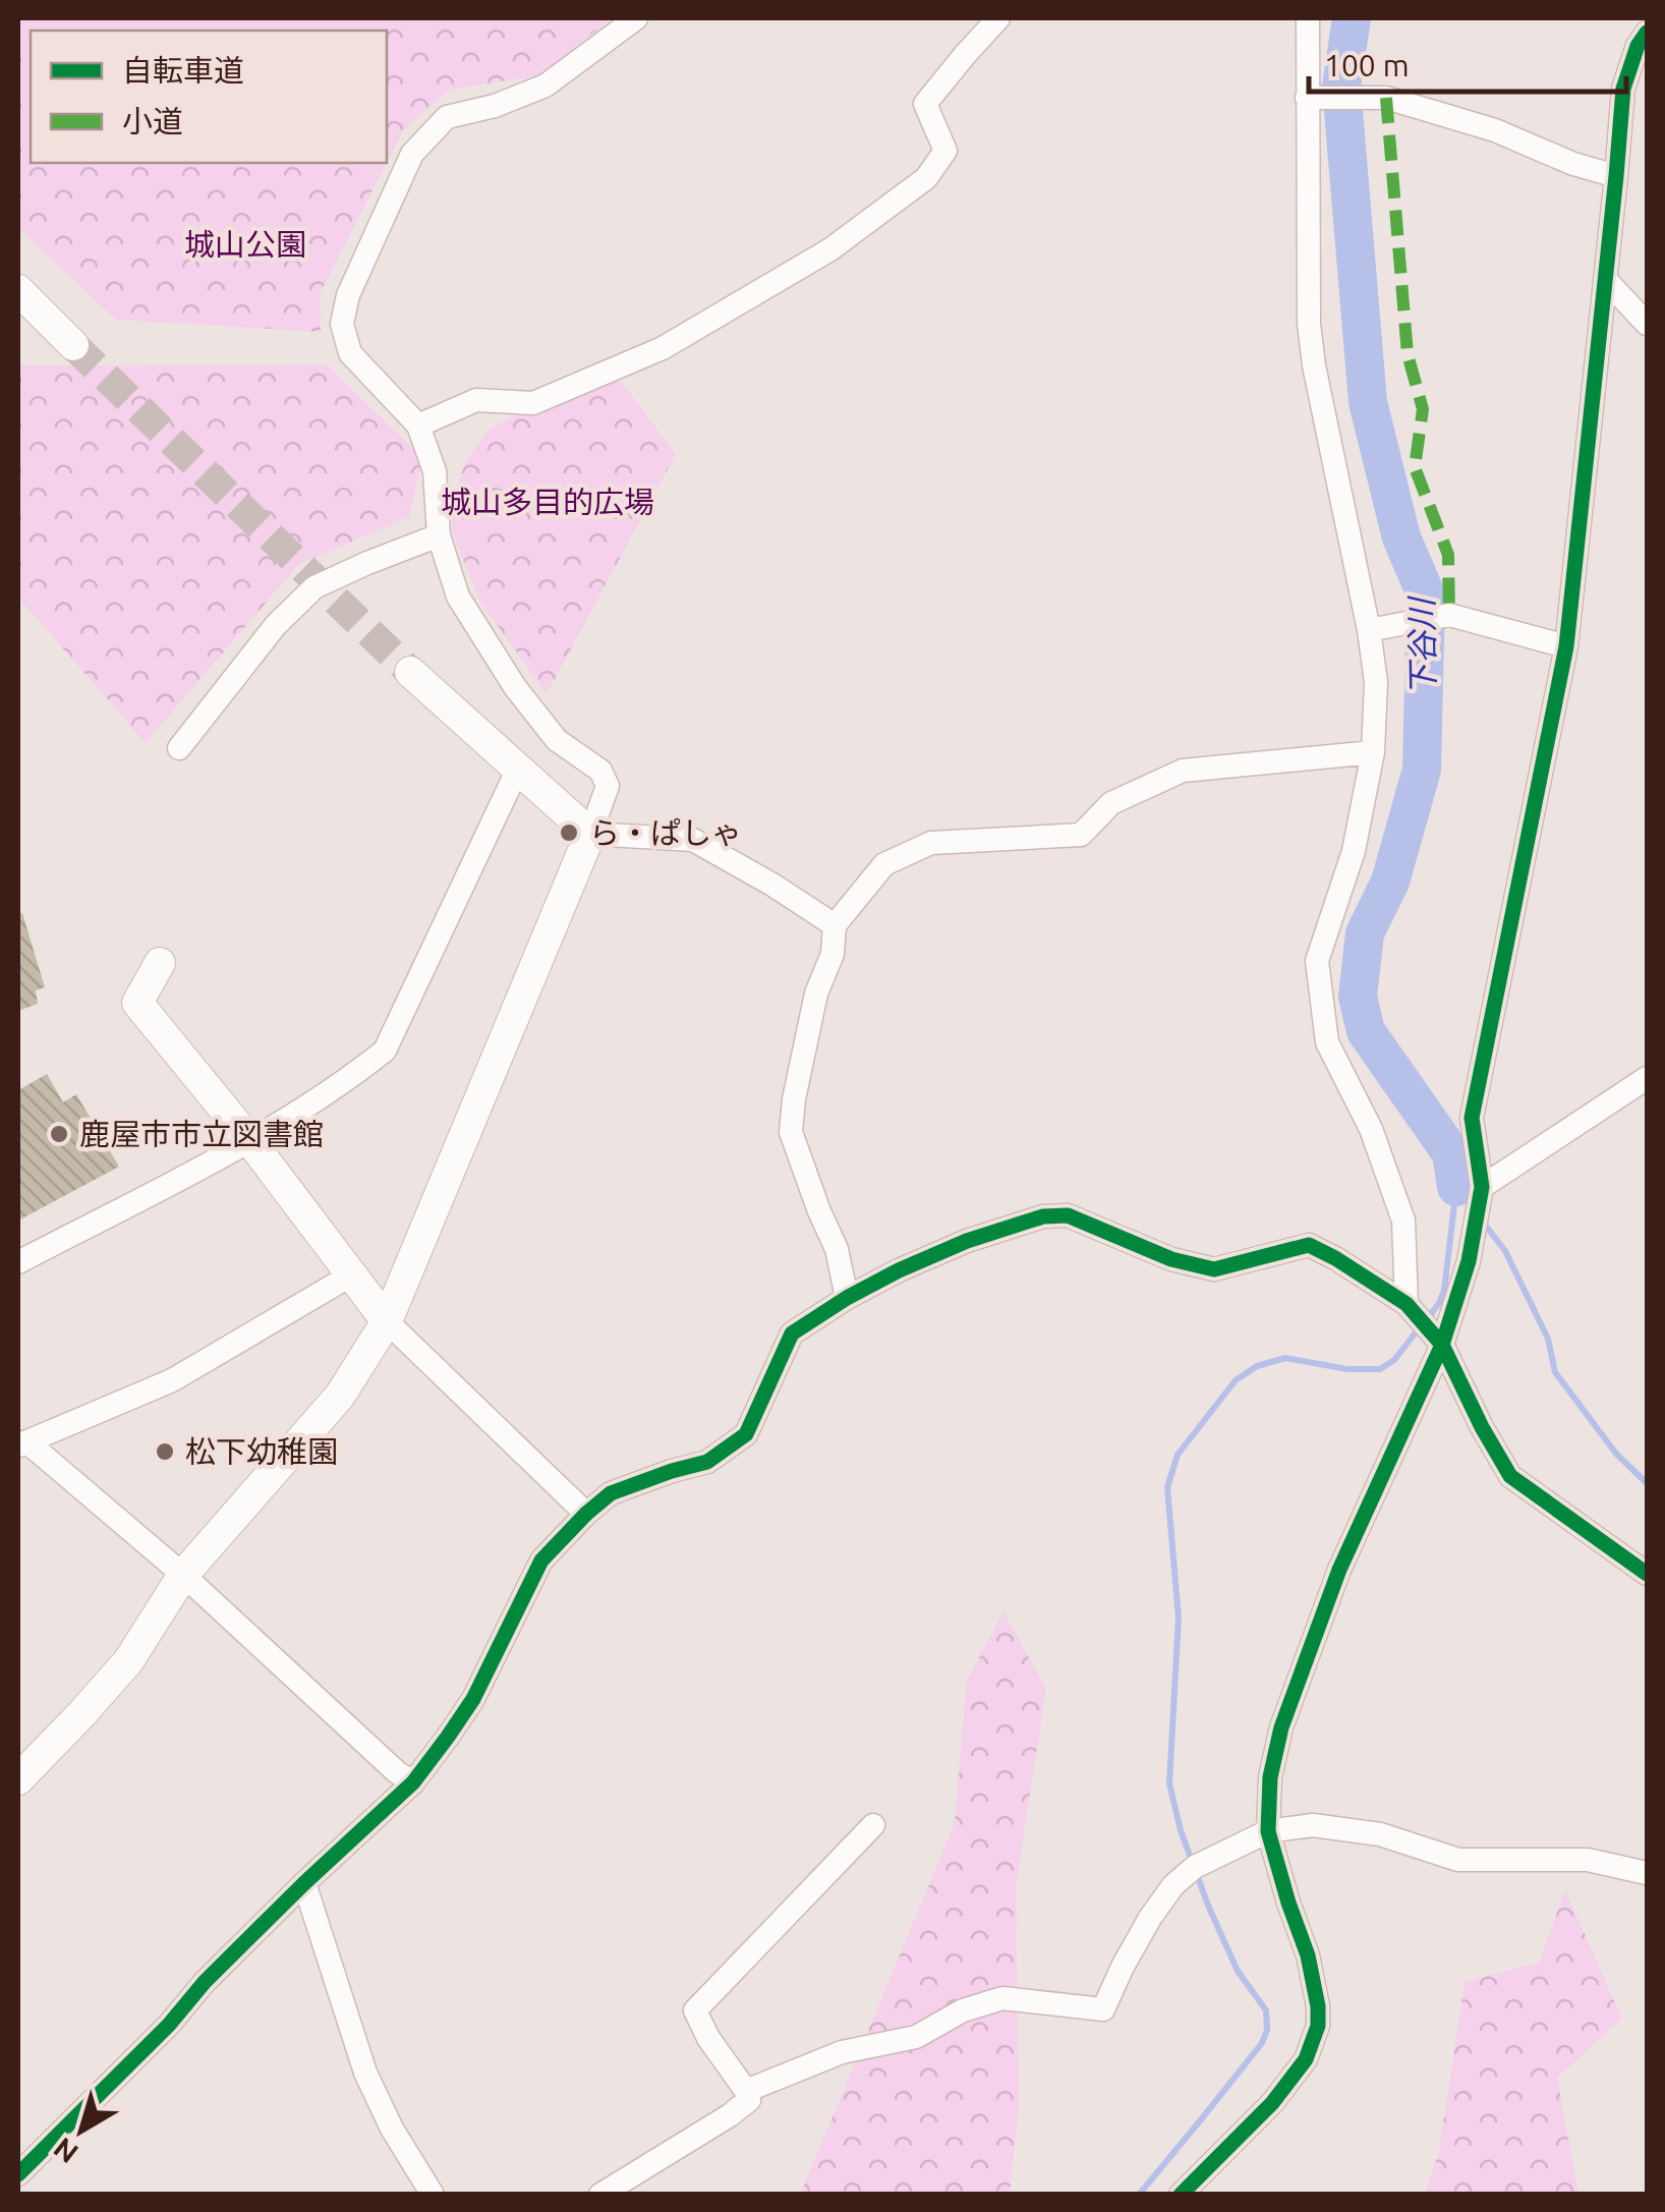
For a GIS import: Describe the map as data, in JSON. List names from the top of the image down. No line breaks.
{"water":["下谷川"],"parks":["城山公園","城山多目的広場"],"places":["ら・ぱしゃ","鹿屋市市立図書館","松下幼稚園"],"legend":["自転車道","小道"],"scale_bar":"100 m","north":"bottom left"}
